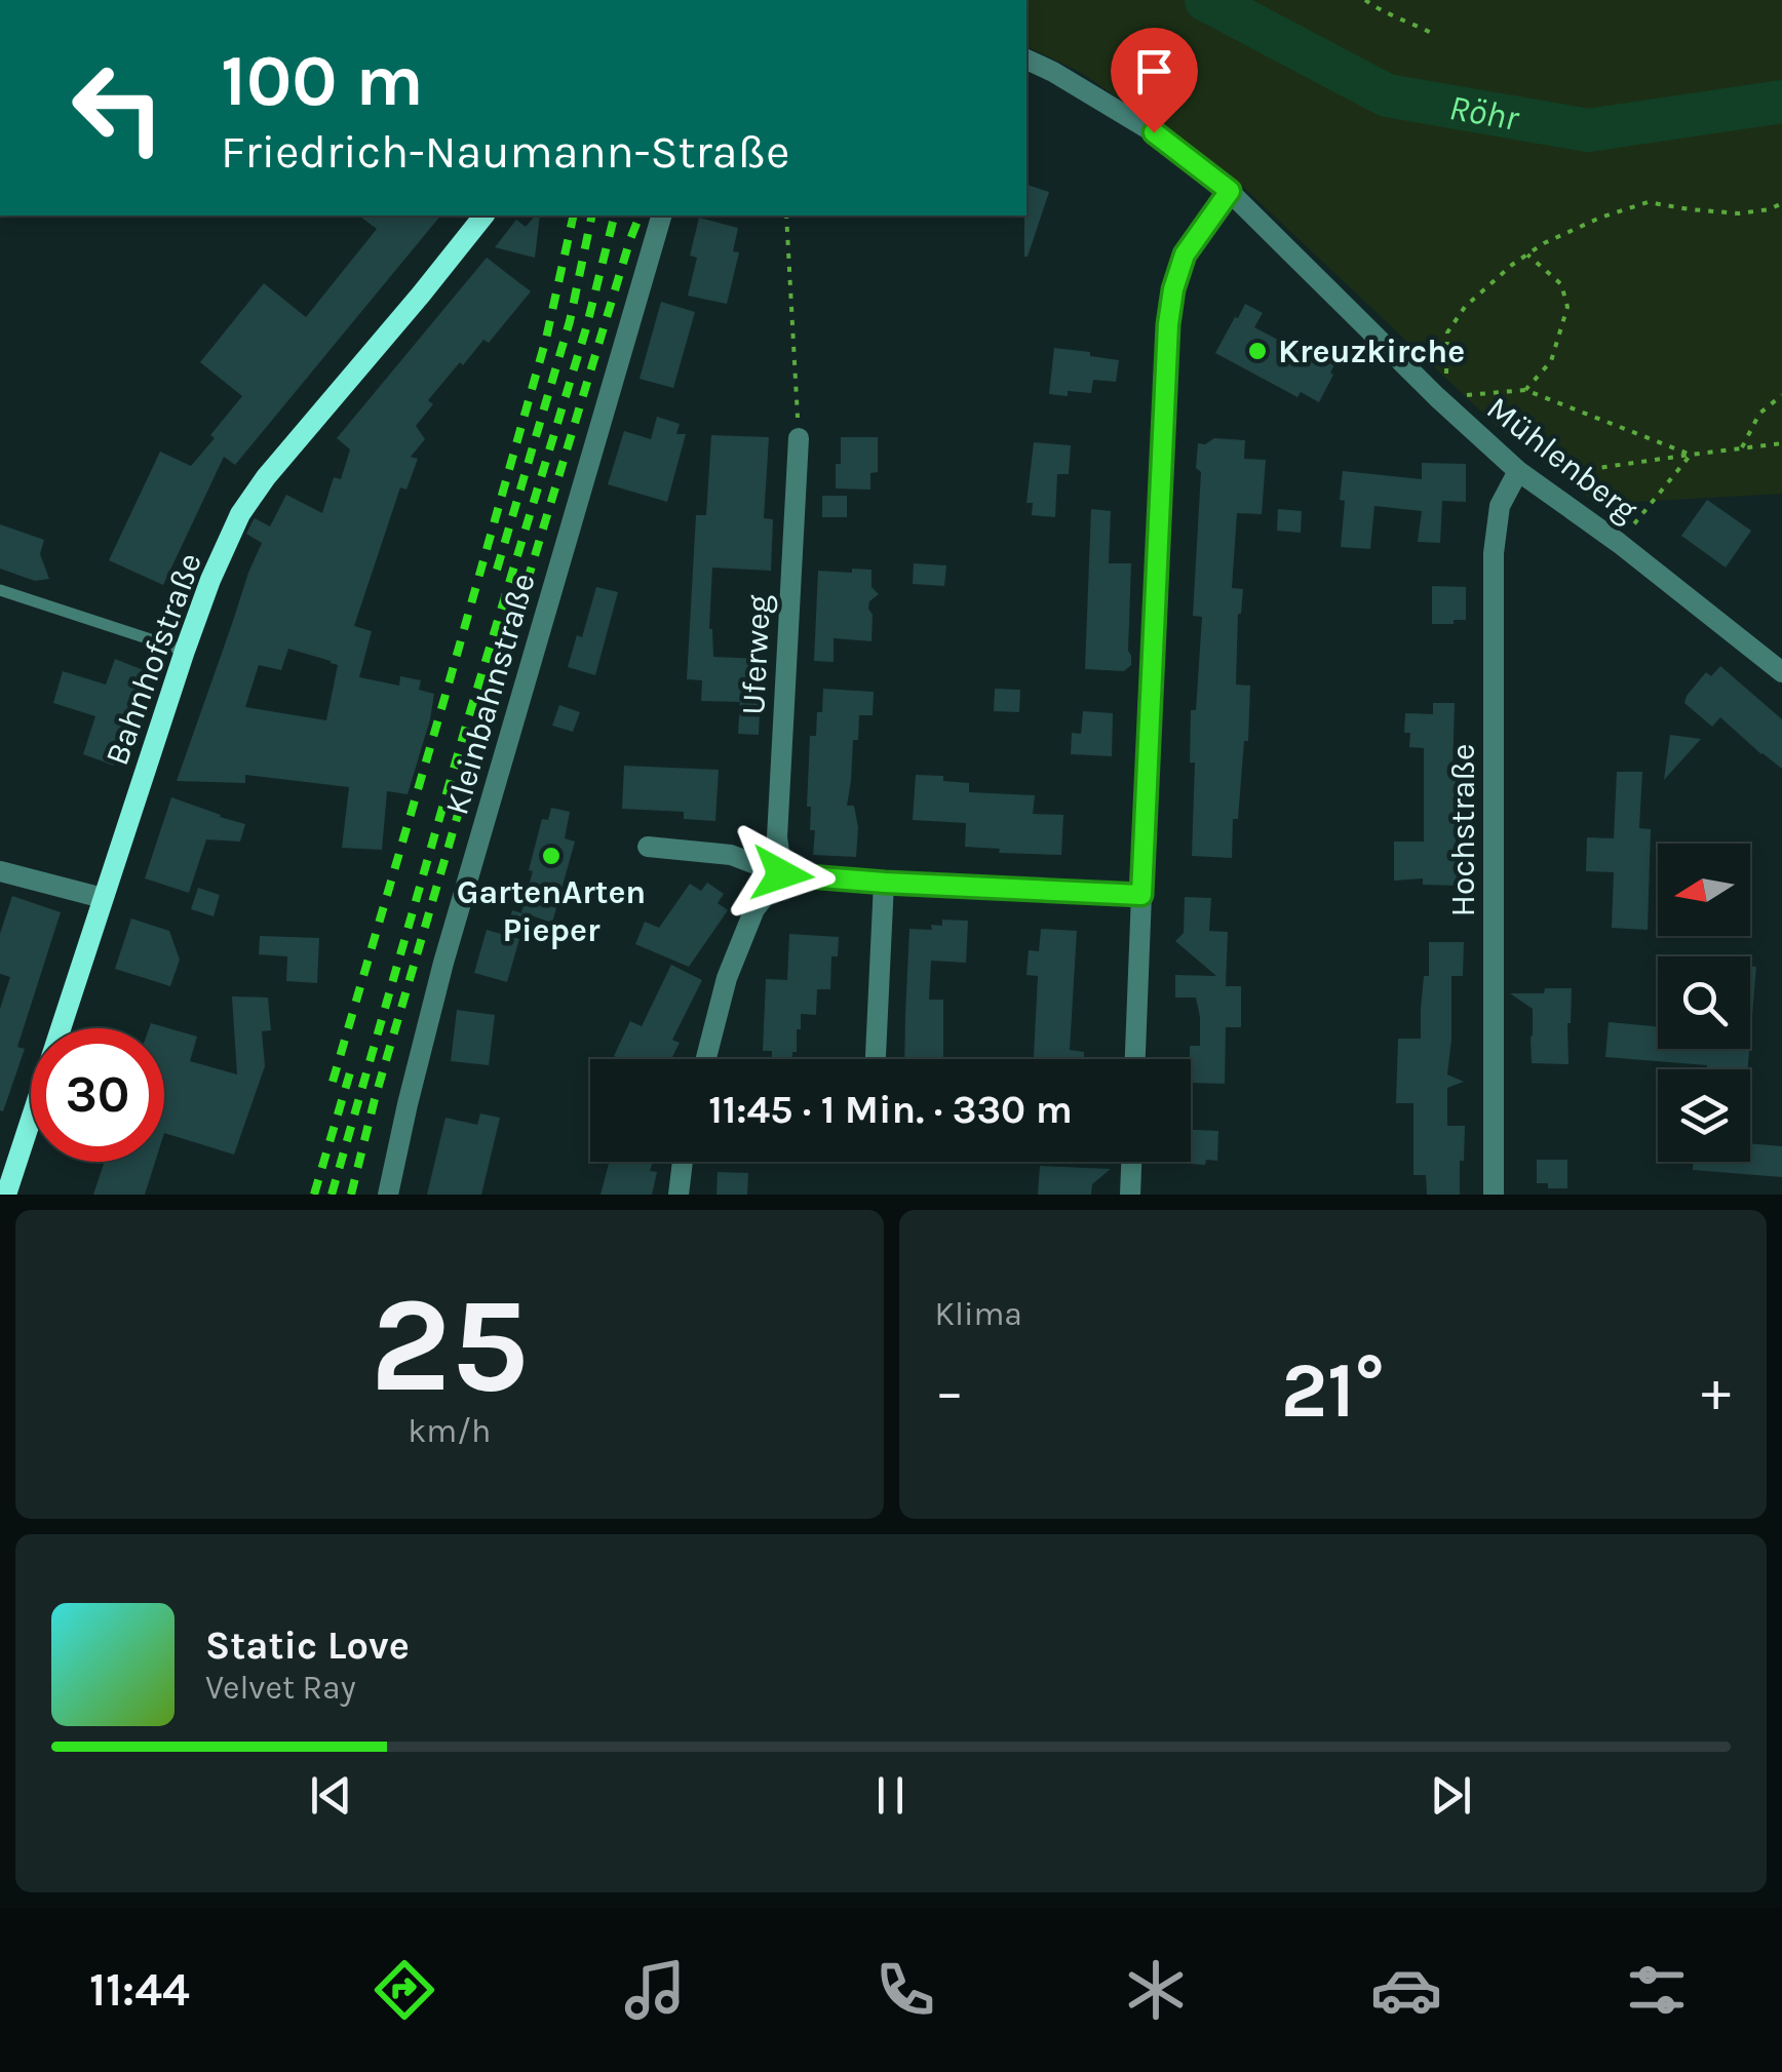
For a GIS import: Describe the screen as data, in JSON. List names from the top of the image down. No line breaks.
{"streets":{"street":["Mühlenberg","Uferweg","Bahnhofstraße","Kleinbahnstraße","Hochstraße"]},"crossings":[["Mühlenberg","Hochstraße"]],"water":["Röhr"],"places":["Kreuzkirche","GartenArten Pieper"],"north":"left","page":{"turn":["100 m","Friedrich-Naumann-Straße"],"limit":"30","trip":"11:45 · 1 Min. · 330 m","tile":[["25","km/h"],"Klima"],"heat":["−","21°","+"],"song":["Static Love","Velvet Ray"],"tabs":"11:44"}}
